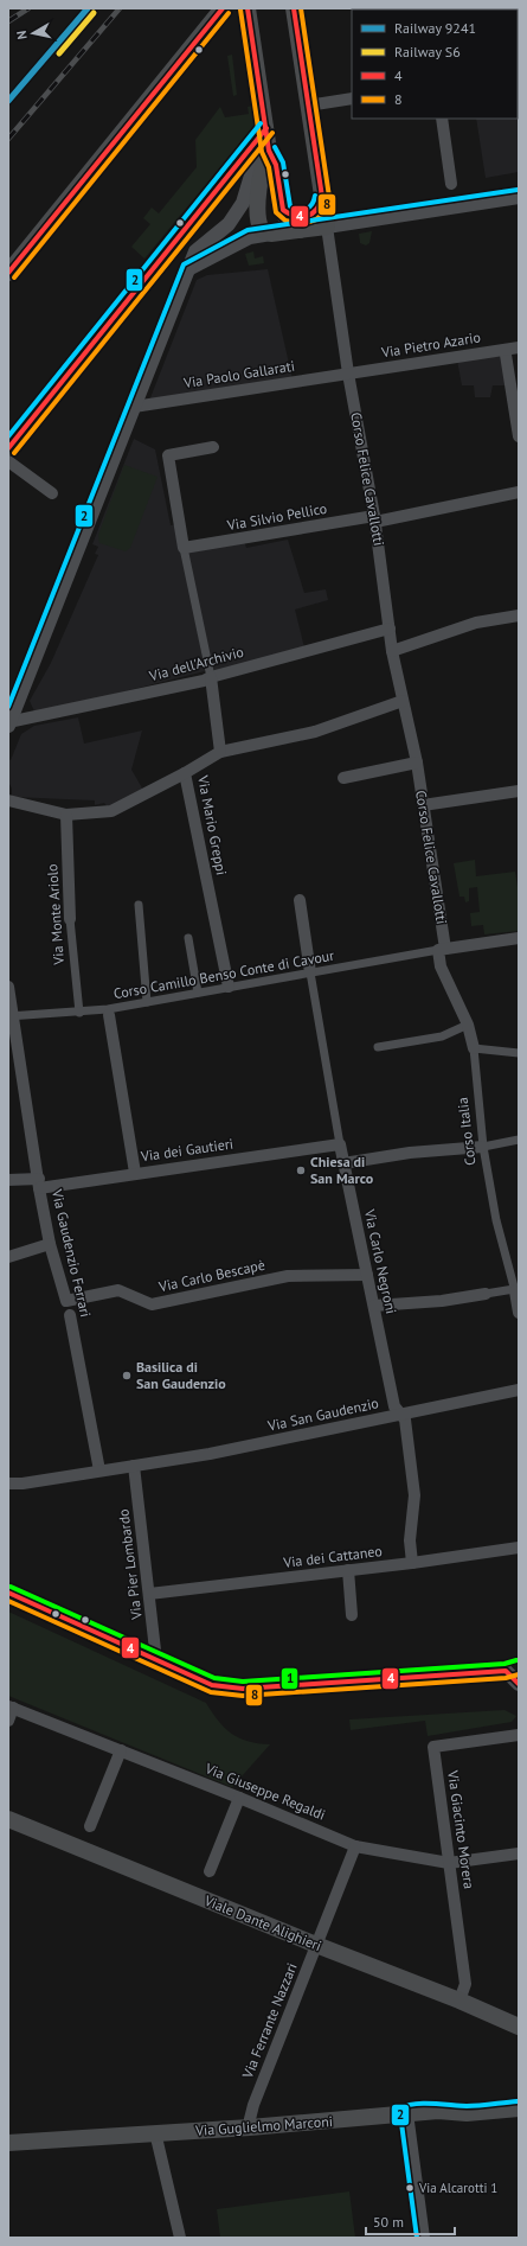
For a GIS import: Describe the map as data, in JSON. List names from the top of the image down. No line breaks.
{"streets":{"main road":["Corso Felice Cavallotti","Viale Dante Alighieri","Via Guglielmo Marconi"],"street":["Via Pietro Azario","Via Paolo Gallarati","Via Silvio Pellico","Via dell'Archivio","Via Mario Greppi","Via Monte Ariolo","Corso Camillo Benso Conte di Cavour","Corso Italia","Via dei Gautieri","Via Gaudenzio Ferrari","Via Carlo Negroni","Via Carlo Bescapè","Via San Gaudenzio","Via dei Cattaneo","Via Pier Lombardo","Via Giuseppe Regaldi","Via Giacinto Morera","Via Ferrante Nazzari"]},"crossings":[["Via Pietro Azario","Via Paolo Gallarati"],["Via Pietro Azario","Corso Felice Cavallotti"],["Via Paolo Gallarati","Corso Felice Cavallotti"],["Corso Felice Cavallotti","Via Silvio Pellico"],["Corso Felice Cavallotti","Via dell'Archivio"],["Corso Felice Cavallotti","Via Mario Greppi"],["Corso Felice Cavallotti","Corso Camillo Benso Conte di Cavour"],["Corso Felice Cavallotti","Corso Italia"],["Via Mario Greppi","Corso Camillo Benso Conte di Cavour"],["Via Monte Ariolo","Corso Camillo Benso Conte di Cavour"],["Corso Camillo Benso Conte di Cavour","Corso Italia"],["Corso Camillo Benso Conte di Cavour","Via Gaudenzio Ferrari"],["Corso Camillo Benso Conte di Cavour","Via Carlo Negroni"],["Via dei Gautieri","Via Gaudenzio Ferrari"],["Via dei Gautieri","Via Carlo Negroni"],["Via Gaudenzio Ferrari","Via Carlo Bescapè"],["Via Gaudenzio Ferrari","Via San Gaudenzio"],["Via Carlo Negroni","Via Carlo Bescapè"],["Via Carlo Negroni","Via San Gaudenzio"],["Via Carlo Negroni","Via dei Cattaneo"],["Via San Gaudenzio","Via Pier Lombardo"],["Via dei Cattaneo","Via Pier Lombardo"],["Via Giuseppe Regaldi","Via Giacinto Morera"],["Via Giuseppe Regaldi","Via Ferrante Nazzari"],["Via Giacinto Morera","Viale Dante Alighieri"],["Viale Dante Alighieri","Via Ferrante Nazzari"],["Via Ferrante Nazzari","Via Guglielmo Marconi"]],"places":["Chiesa di San Marco","Basilica di San Gaudenzio","Via Alcarotti 1"],"lines":["rail line 9241","transit line 4","transit line 8","rail line S6","transit line 2","transit line 1"],"legend":["Railway 9241","Railway S6","4","8"],"scale_bar":"50 m","north":"left"}
